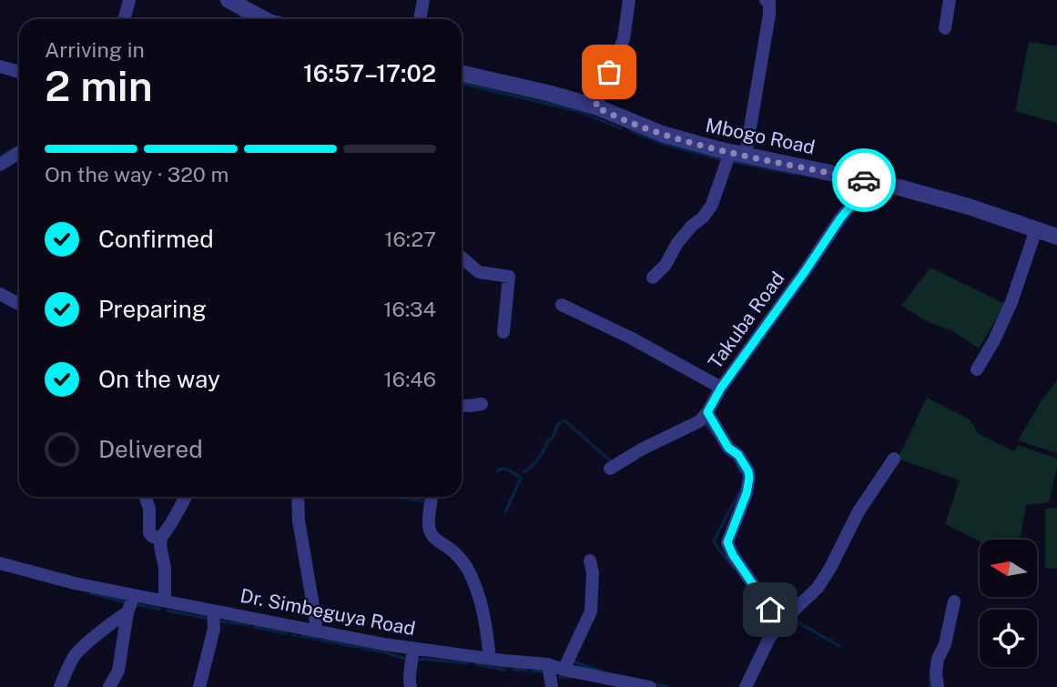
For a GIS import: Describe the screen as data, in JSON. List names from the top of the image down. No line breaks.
{"streets":{"street":["Mbogo Road","Takuba Road","Dr. Simbeguya Road"]},"crossings":[["Mbogo Road","Takuba Road"]],"north":"left","page":{"heading":["2 min","Arriving in","16:57–17:02"],"bar":"On the way · 320 m","list":[["Confirmed","16:27"],["Preparing","16:34"],["On the way","16:46"],"Delivered"]}}
